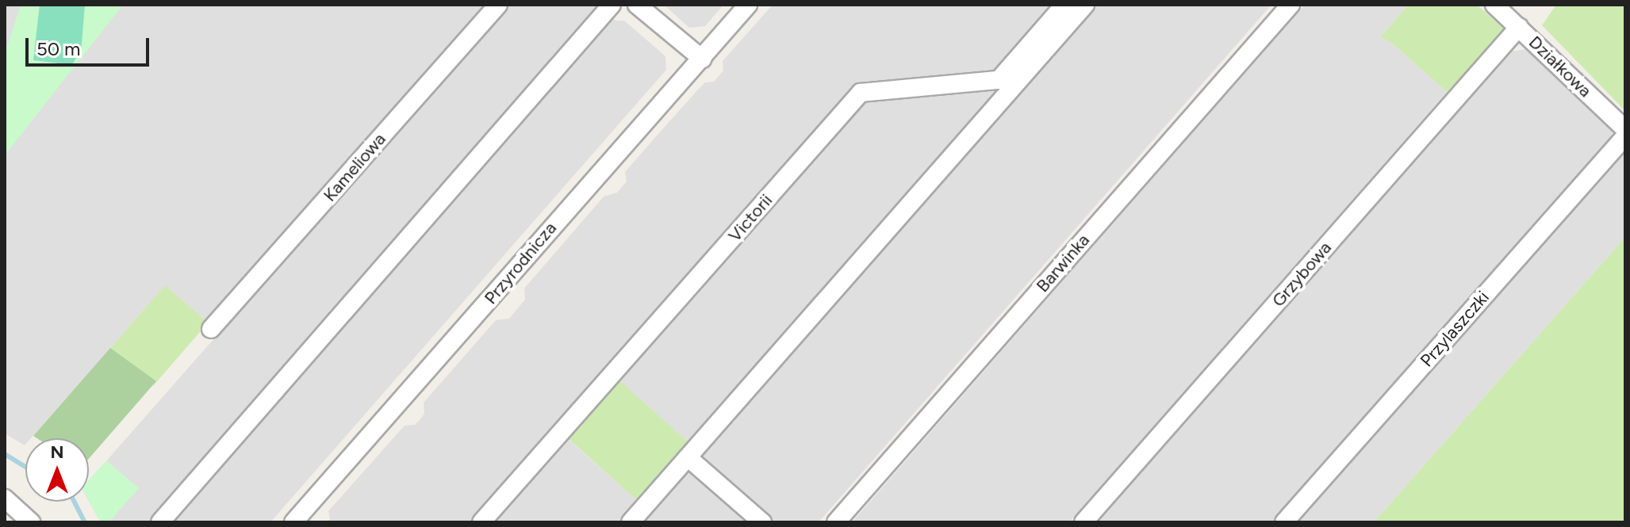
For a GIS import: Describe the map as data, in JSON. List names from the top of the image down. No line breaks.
{"streets":{"street":["Działkowa","Kameliowa","Victorii","Przyrodnicza","Barwinka","Grzybowa","Przylaszczki"]},"crossings":[["Działkowa","Grzybowa"]],"scale_bar":"50 m","north":"top"}
